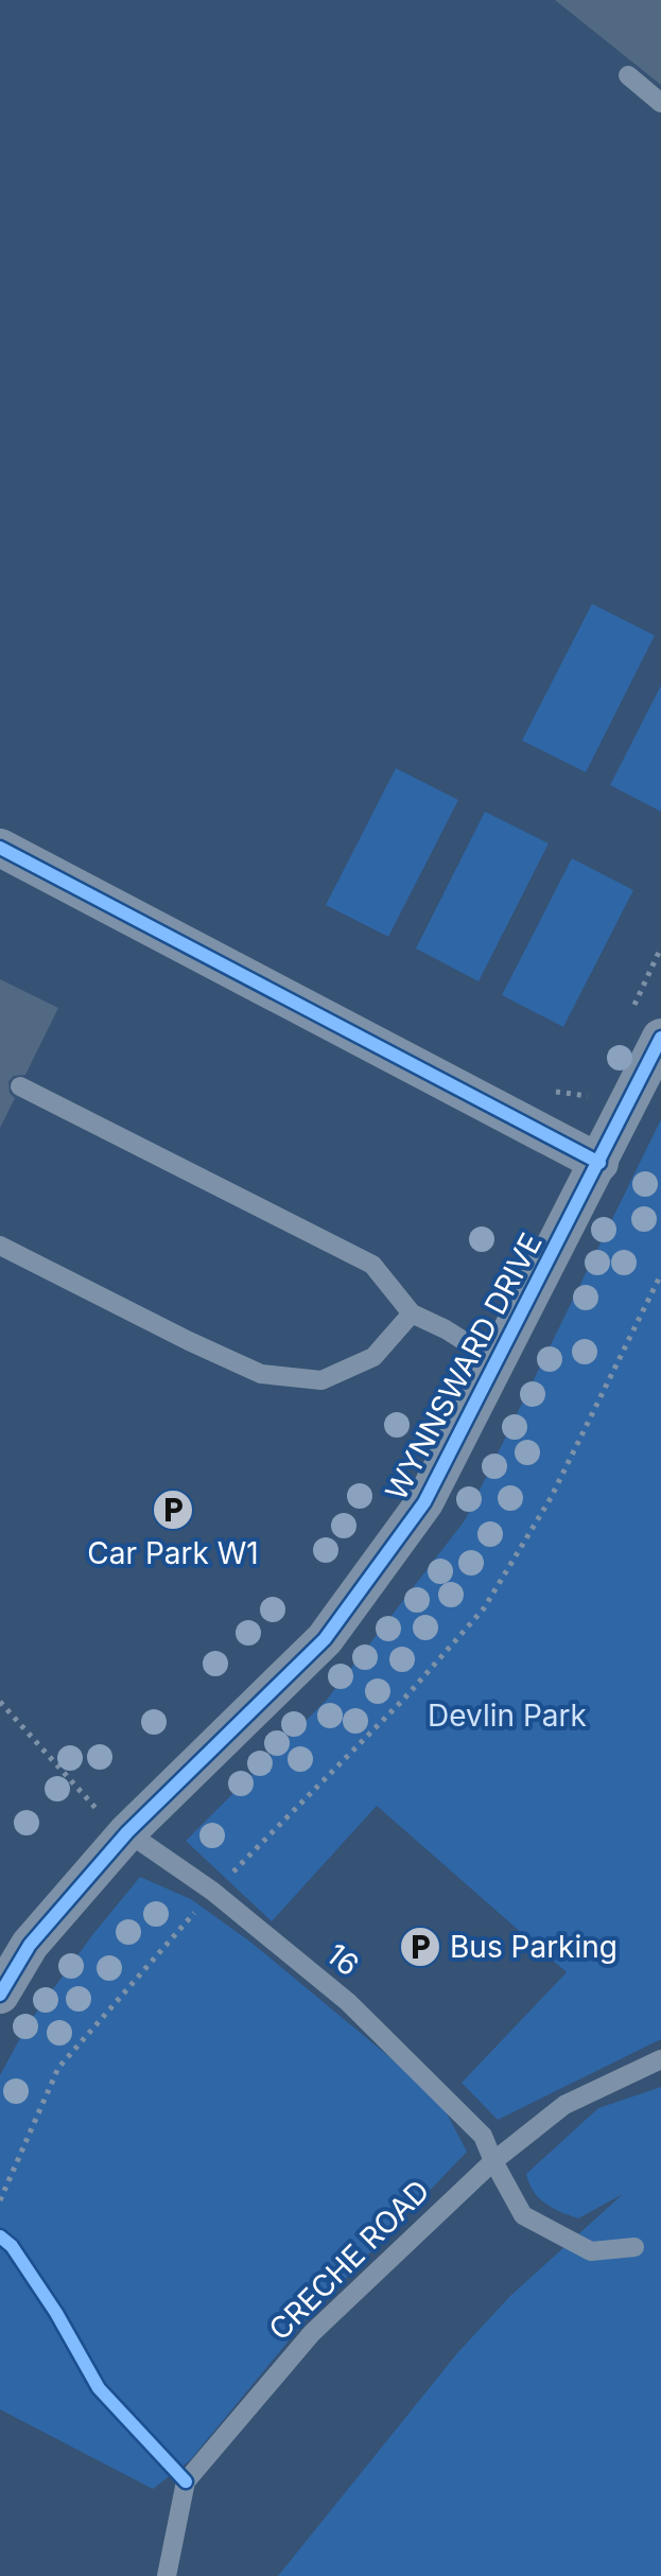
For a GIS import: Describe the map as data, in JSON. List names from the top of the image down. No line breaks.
{"streets":{"street":["WYNNSWARD DRIVE"],"lane":["16","CRECHE ROAD"]},"crossings":[["WYNNSWARD DRIVE","16"],["16","CRECHE ROAD"]],"parks":["Devlin Park"],"places":{"parking":["Car Park W1","Bus Parking"]}}
